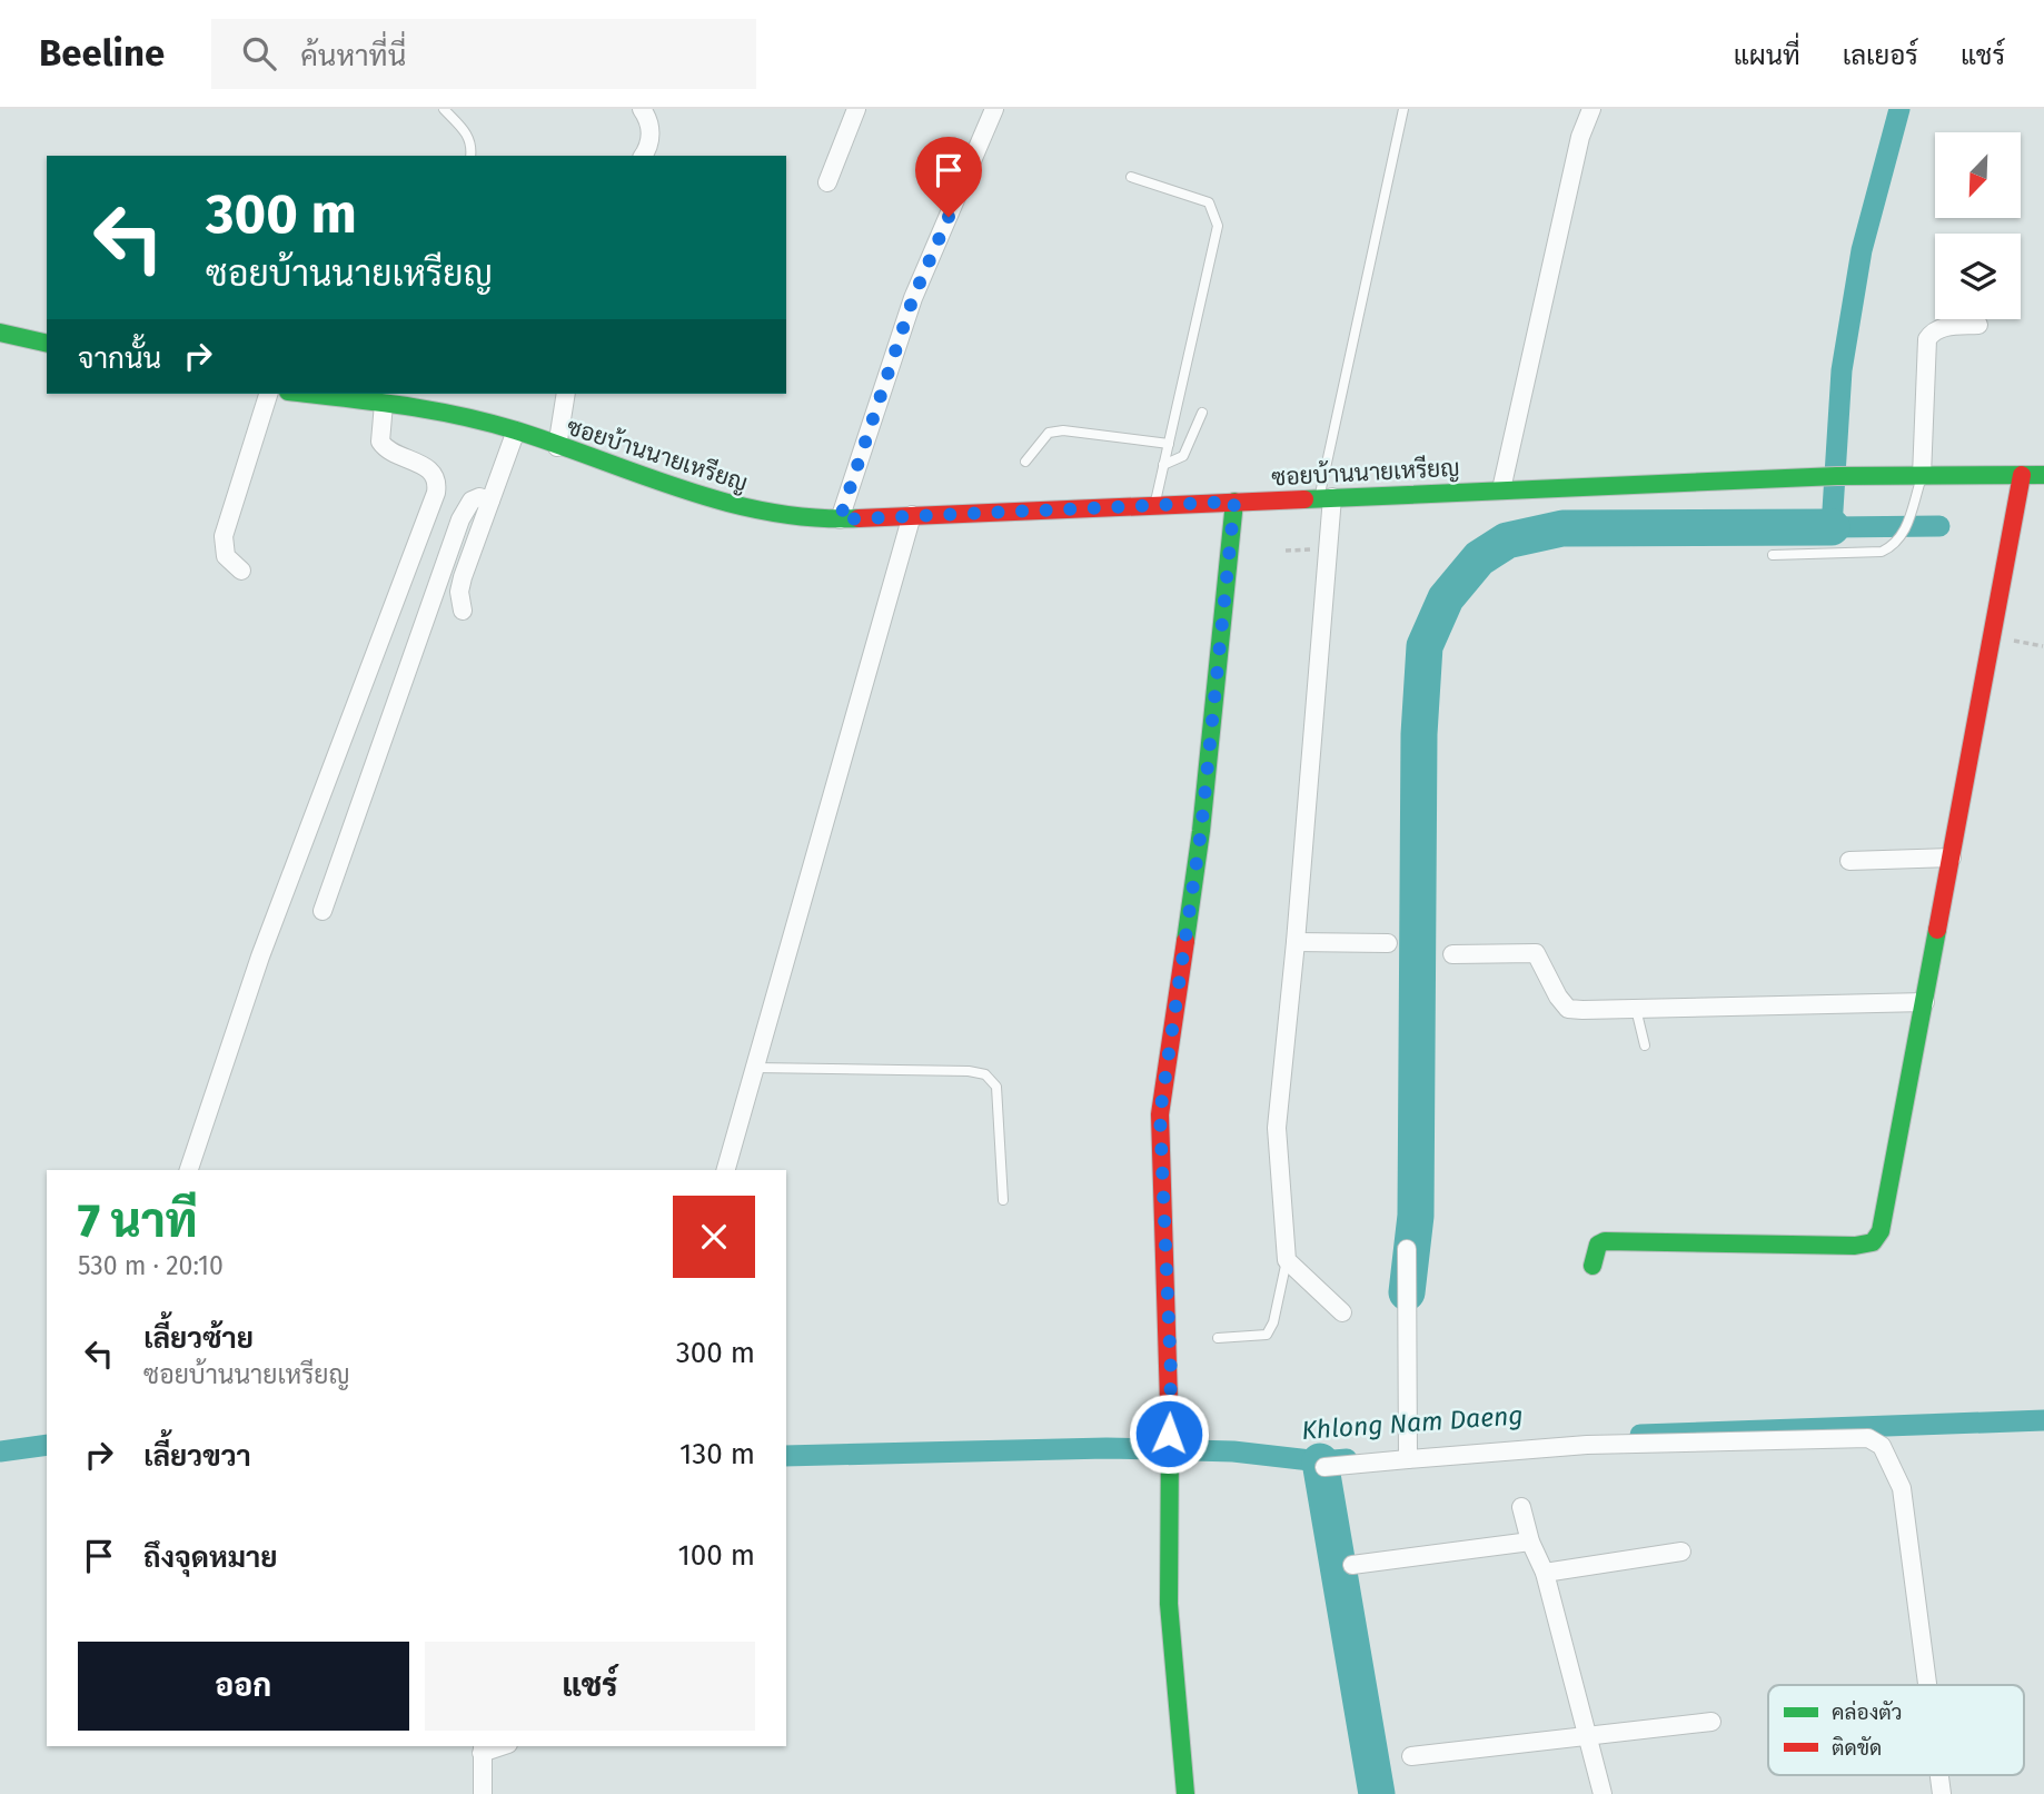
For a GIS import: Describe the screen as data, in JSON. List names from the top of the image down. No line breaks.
{"streets":{"street":["ซอยบ้านนายเหรียญ"]},"water":["Khlong Nam Daeng"],"legend":["คล่องตัว","ติดขัด"],"north":"bottom left","page":{"header":"Beeline","search":"ค้นหาที่นี่","nav":["แผนที่","เลเยอร์","แชร์"],"turn":["300 m","ซอยบ้านนายเหรียญ"],"then":"จากนั้น","heading":["7 นาที","530 m · 20:10"],"list":[{"name":"เลี้ยวซ้าย","note":"ซอยบ้านนายเหรียญ","value":"300 m"},{"name":"เลี้ยวขวา","value":"130 m"},{"name":"ถึงจุดหมาย","value":"100 m"}],"buttons":["ออก","แชร์"]}}
